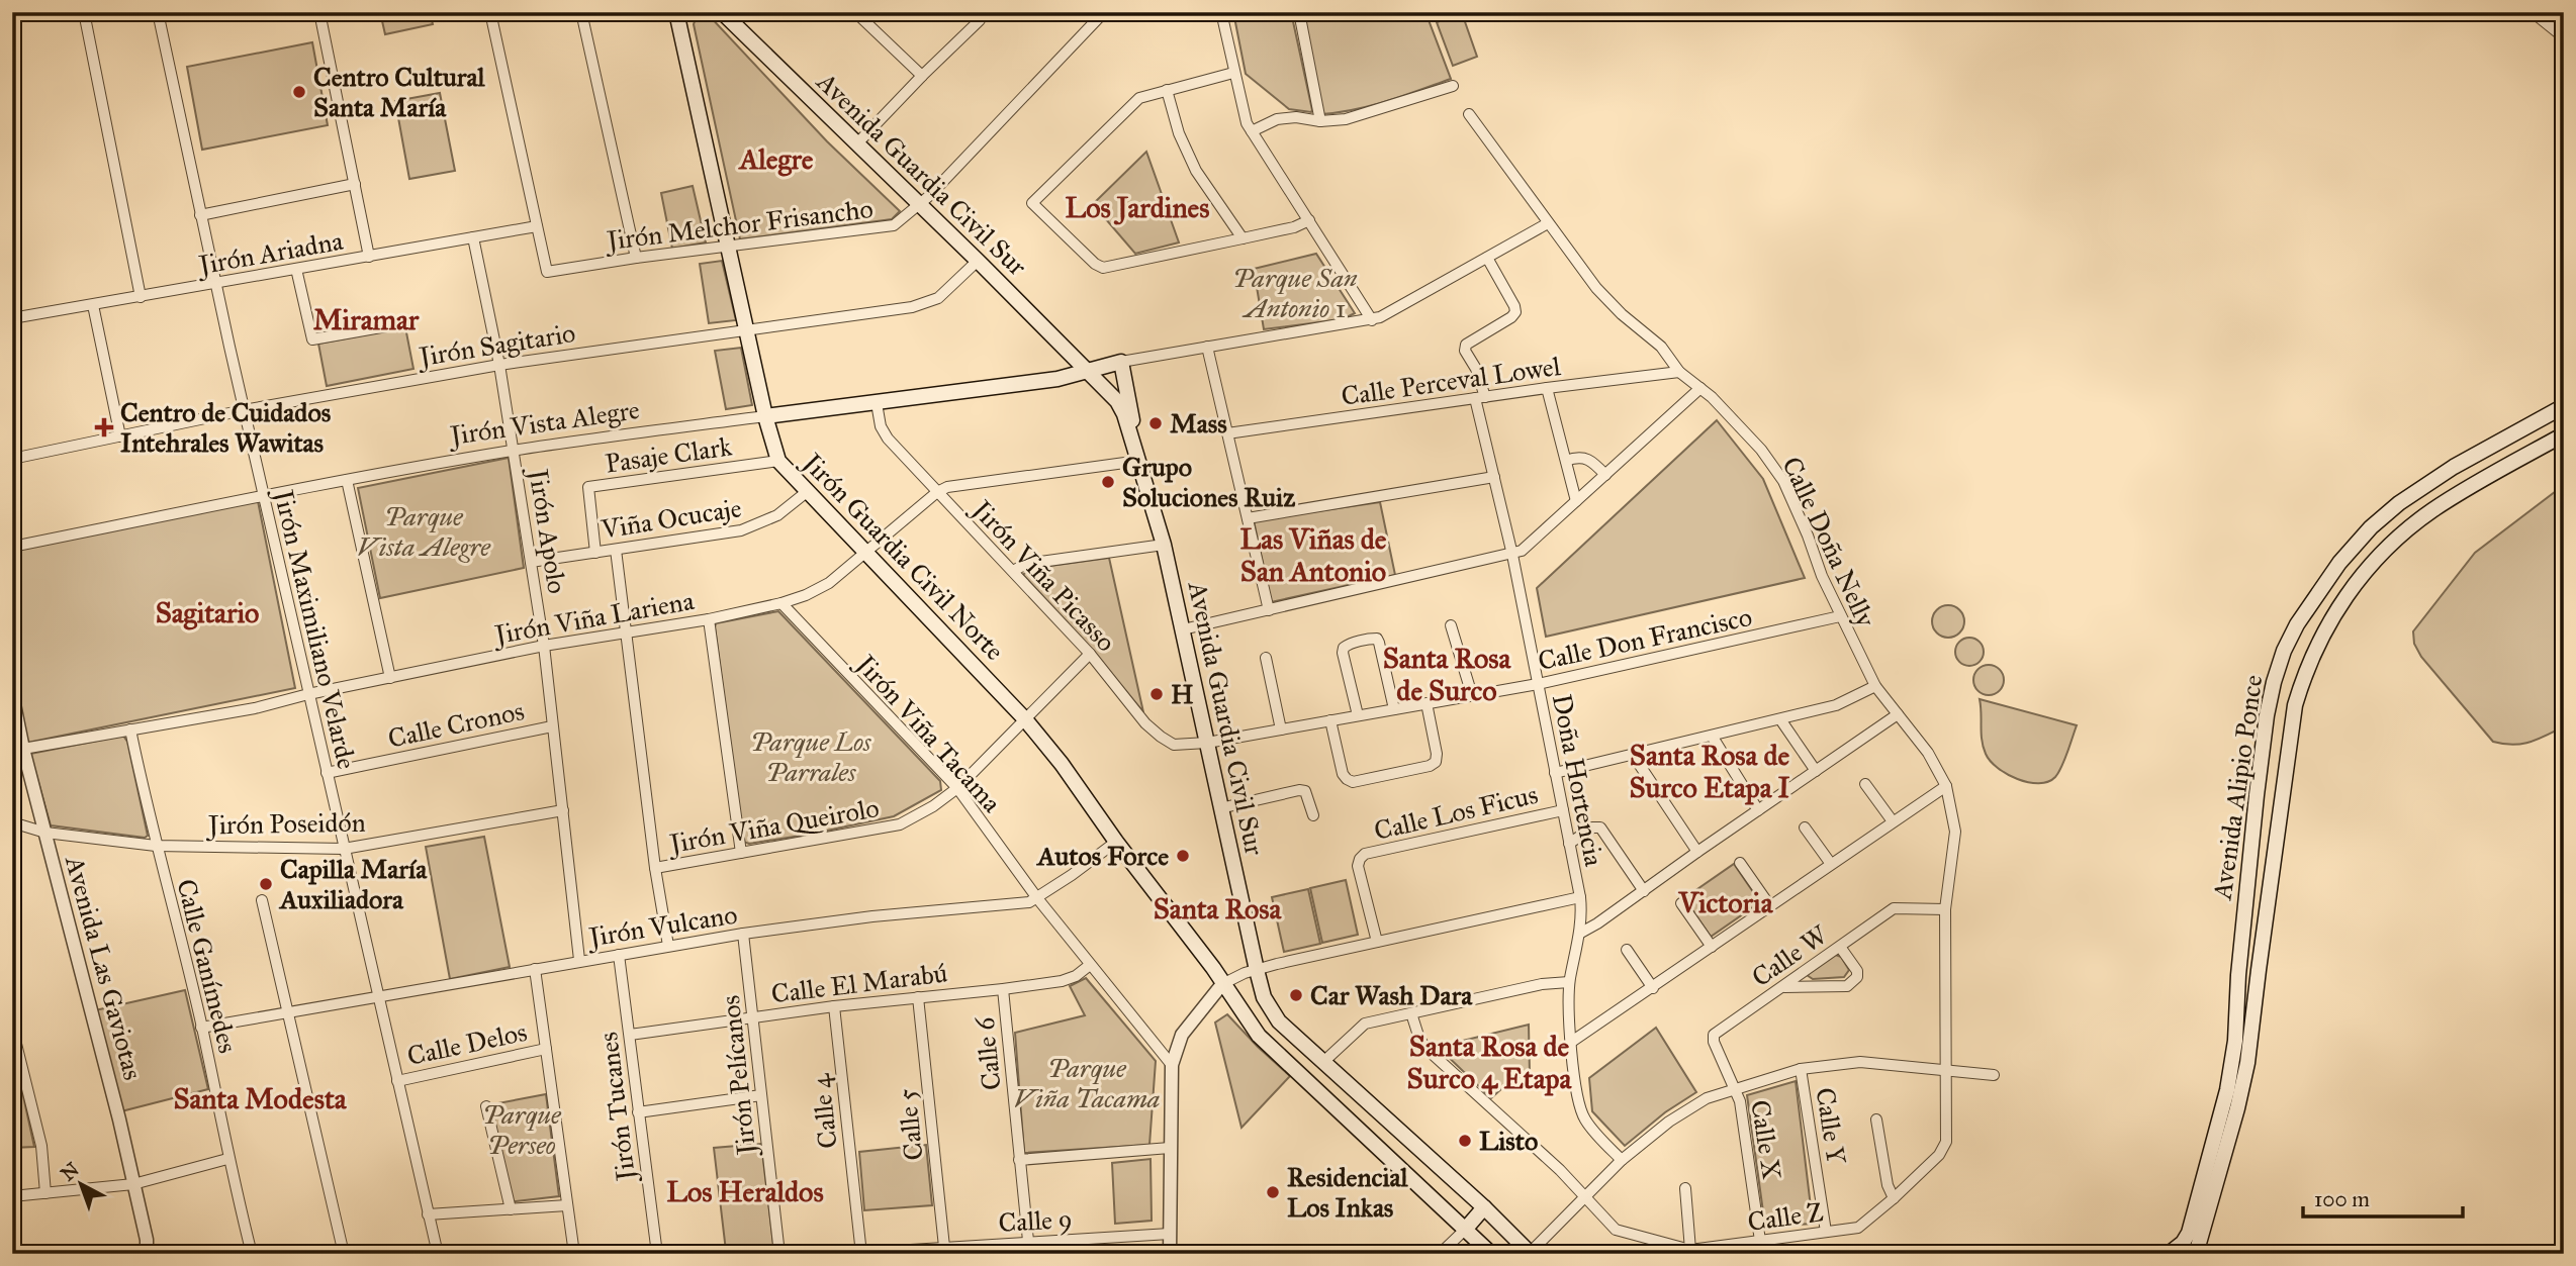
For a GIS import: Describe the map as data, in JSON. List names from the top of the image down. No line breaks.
{"streets":{"main road":["Avenida Guardia Civil Sur","Jirón Vista Alegre","Jirón Guardia Civil Norte","Avenida Alipio Ponce"],"street":["Jirón Melchor Frisancho","Jirón Ariadna","Jirón Sagitario","Calle Perceval Lowel","Pasaje Clark","Viña Ocucaje","Jirón Apolo","Calle Doña Nelly","Jirón Viña Picasso","Jirón Viña Lariena","Jirón Maximiliano Velarde","Calle Don Francisco","Calle Cronos","Jirón Viña Tacama","Doña Hortencia","Calle Los Ficus","Jirón Poseidón","Jirón Viña Queirolo","Jirón Vulcano","Calle W","Calle Ganímedes","Avenida Las Gaviotas","Calle El Marabú","Calle Delos","Calle 6","Jirón Pelícanos","Jirón Tucanes","Calle 4","Calle 5","Calle Y","Calle X","Calle Z","Calle 9"]},"crossings":[["Avenida Guardia Civil Sur","Jirón Melchor Frisancho"],["Avenida Guardia Civil Sur","Jirón Sagitario"],["Avenida Guardia Civil Sur","Jirón Vista Alegre"],["Avenida Guardia Civil Sur","Jirón Viña Picasso"],["Avenida Guardia Civil Sur","Jirón Viña Lariena"],["Avenida Guardia Civil Sur","Calle Don Francisco"],["Jirón Melchor Frisancho","Jirón Ariadna"],["Jirón Melchor Frisancho","Jirón Guardia Civil Norte"],["Jirón Ariadna","Jirón Apolo"],["Jirón Ariadna","Jirón Maximiliano Velarde"],["Jirón Sagitario","Jirón Apolo"],["Jirón Sagitario","Jirón Guardia Civil Norte"],["Jirón Sagitario","Jirón Maximiliano Velarde"],["Calle Perceval Lowel","Calle Doña Nelly"],["Calle Perceval Lowel","Doña Hortencia"],["Jirón Vista Alegre","Jirón Apolo"],["Jirón Vista Alegre","Jirón Guardia Civil Norte"],["Jirón Vista Alegre","Jirón Viña Picasso"],["Jirón Vista Alegre","Jirón Maximiliano Velarde"],["Pasaje Clark","Viña Ocucaje"],["Pasaje Clark","Jirón Guardia Civil Norte"],["Viña Ocucaje","Jirón Apolo"],["Viña Ocucaje","Jirón Guardia Civil Norte"],["Jirón Apolo","Jirón Viña Lariena"],["Jirón Apolo","Calle Cronos"],["Jirón Apolo","Jirón Poseidón"],["Jirón Apolo","Jirón Vulcano"],["Calle Doña Nelly","Calle Don Francisco"],["Calle Doña Nelly","Calle W"],["Calle Doña Nelly","Calle Z"],["Jirón Guardia Civil Norte","Jirón Viña Lariena"],["Jirón Guardia Civil Norte","Jirón Viña Queirolo"],["Jirón Guardia Civil Norte","Jirón Vulcano"],["Jirón Viña Picasso","Jirón Viña Lariena"],["Jirón Viña Picasso","Calle Don Francisco"],["Jirón Viña Picasso","Jirón Viña Queirolo"],["Jirón Viña Lariena","Jirón Maximiliano Velarde"],["Jirón Viña Lariena","Jirón Viña Tacama"],["Jirón Viña Lariena","Calle Ganímedes"],["Jirón Viña Lariena","Avenida Las Gaviotas"],["Jirón Maximiliano Velarde","Calle Cronos"],["Jirón Maximiliano Velarde","Jirón Poseidón"],["Jirón Maximiliano Velarde","Jirón Vulcano"],["Jirón Maximiliano Velarde","Calle Delos"],["Calle Don Francisco","Doña Hortencia"],["Jirón Viña Tacama","Jirón Viña Queirolo"],["Jirón Viña Tacama","Jirón Vulcano"],["Jirón Viña Tacama","Calle El Marabú"],["Doña Hortencia","Calle Los Ficus"],["Jirón Poseidón","Calle Ganímedes"],["Jirón Poseidón","Avenida Las Gaviotas"],["Jirón Vulcano","Calle Ganímedes"],["Jirón Vulcano","Jirón Pelícanos"],["Jirón Vulcano","Jirón Tucanes"],["Calle W","Calle X"],["Calle El Marabú","Calle 6"],["Calle El Marabú","Jirón Pelícanos"],["Calle El Marabú","Jirón Tucanes"],["Calle El Marabú","Calle 4"],["Calle El Marabú","Calle 5"],["Calle 6","Calle 9"],["Calle 4","Calle 9"],["Calle 5","Calle 9"],["Calle Y","Calle Z"],["Calle X","Calle Z"]],"districts":["Alegre","Los Jardines","Miramar","Las Viñas de San Antonio","Sagitario","Santa Rosa de Surco","Santa Rosa de Surco Etapa I","Victoria","Santa Rosa","Santa Rosa de Surco 4 Etapa","Santa Modesta","Los Heraldos"],"parks":["Parque San Antonio 1","Parque Vista Alegre","Parque Los Parrales","Parque Viña Tacama","Parque Perseo"],"places":{"other":["Centro Cultural Santa María","Mass","Grupo Soluciones Ruiz","H","Autos Force","Capilla María Auxiliadora","Car Wash Dara","Listo","Residencial Los Inkas"],"health":["Centro de Cuidados Intehrales Wawitas"]},"scale_bar":"100 m","north":"top left"}
